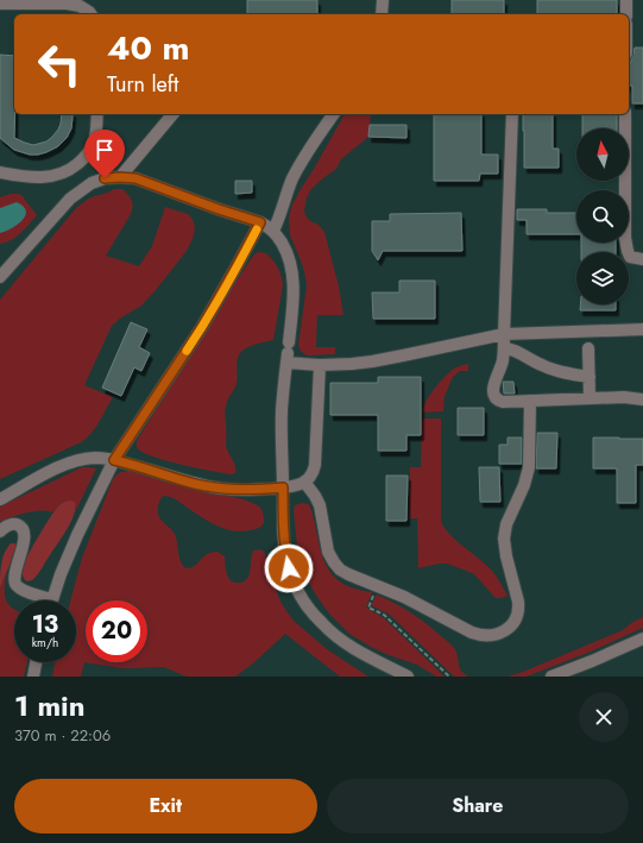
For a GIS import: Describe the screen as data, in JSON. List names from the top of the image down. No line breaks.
{"north":"top","page":{"turn":["40 m","Turn left"],"speed":"13 km/h","limit":"20","heading":["1 min","370 m · 22:06"],"buttons":["Exit","Share"]}}
